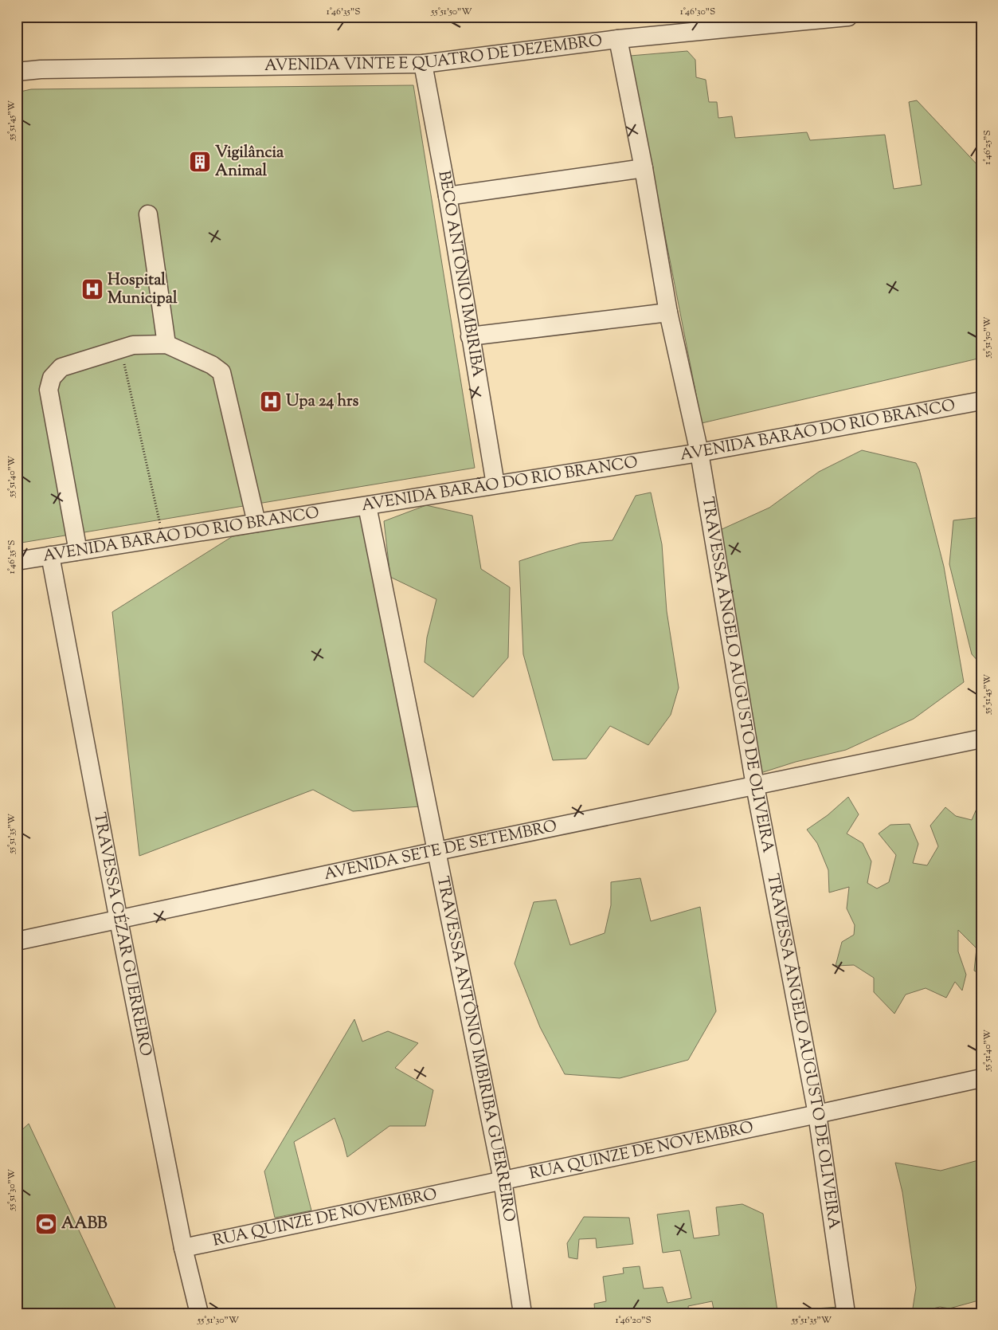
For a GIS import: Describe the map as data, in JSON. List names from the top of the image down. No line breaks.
{"streets":{"street":["AVENIDA VINTE E QUATRO DE DEZEMBRO","BECO ANTÔNIO IMBIRIBA","AVENIDA BARÃO DO RIO BRANCO","TRAVESSA ÂNGELO AUGUSTO DE OLIVEIRA","AVENIDA SETE DE SETEMBRO","TRAVESSA CÉZAR GUERREIRO","TRAVESSA ANTÔNIO IMBIRIBA GUERREIRO","RUA QUINZE DE NOVEMBRO"]},"crossings":[["AVENIDA VINTE E QUATRO DE DEZEMBRO","BECO ANTÔNIO IMBIRIBA"],["AVENIDA VINTE E QUATRO DE DEZEMBRO","TRAVESSA ÂNGELO AUGUSTO DE OLIVEIRA"],["BECO ANTÔNIO IMBIRIBA","AVENIDA BARÃO DO RIO BRANCO"],["AVENIDA BARÃO DO RIO BRANCO","TRAVESSA ÂNGELO AUGUSTO DE OLIVEIRA"],["AVENIDA BARÃO DO RIO BRANCO","TRAVESSA CÉZAR GUERREIRO"],["AVENIDA BARÃO DO RIO BRANCO","TRAVESSA ANTÔNIO IMBIRIBA GUERREIRO"],["TRAVESSA ÂNGELO AUGUSTO DE OLIVEIRA","AVENIDA SETE DE SETEMBRO"],["TRAVESSA ÂNGELO AUGUSTO DE OLIVEIRA","RUA QUINZE DE NOVEMBRO"],["AVENIDA SETE DE SETEMBRO","TRAVESSA CÉZAR GUERREIRO"],["AVENIDA SETE DE SETEMBRO","TRAVESSA ANTÔNIO IMBIRIBA GUERREIRO"],["TRAVESSA CÉZAR GUERREIRO","RUA QUINZE DE NOVEMBRO"],["TRAVESSA ANTÔNIO IMBIRIBA GUERREIRO","RUA QUINZE DE NOVEMBRO"]],"places":{"building":["Vigilância Animal"],"hospital":["Hospital Municipal","Upa 24 hrs"],"sports":["AABB"]},"coordinates":["1°46'35\"S","55°51'50\"W","1°46'30\"S","55°51'45\"W","1°46'25\"S","55°51'40\"W","55°51'35\"W","55°51'30\"W","1°46'20\"S"]}
